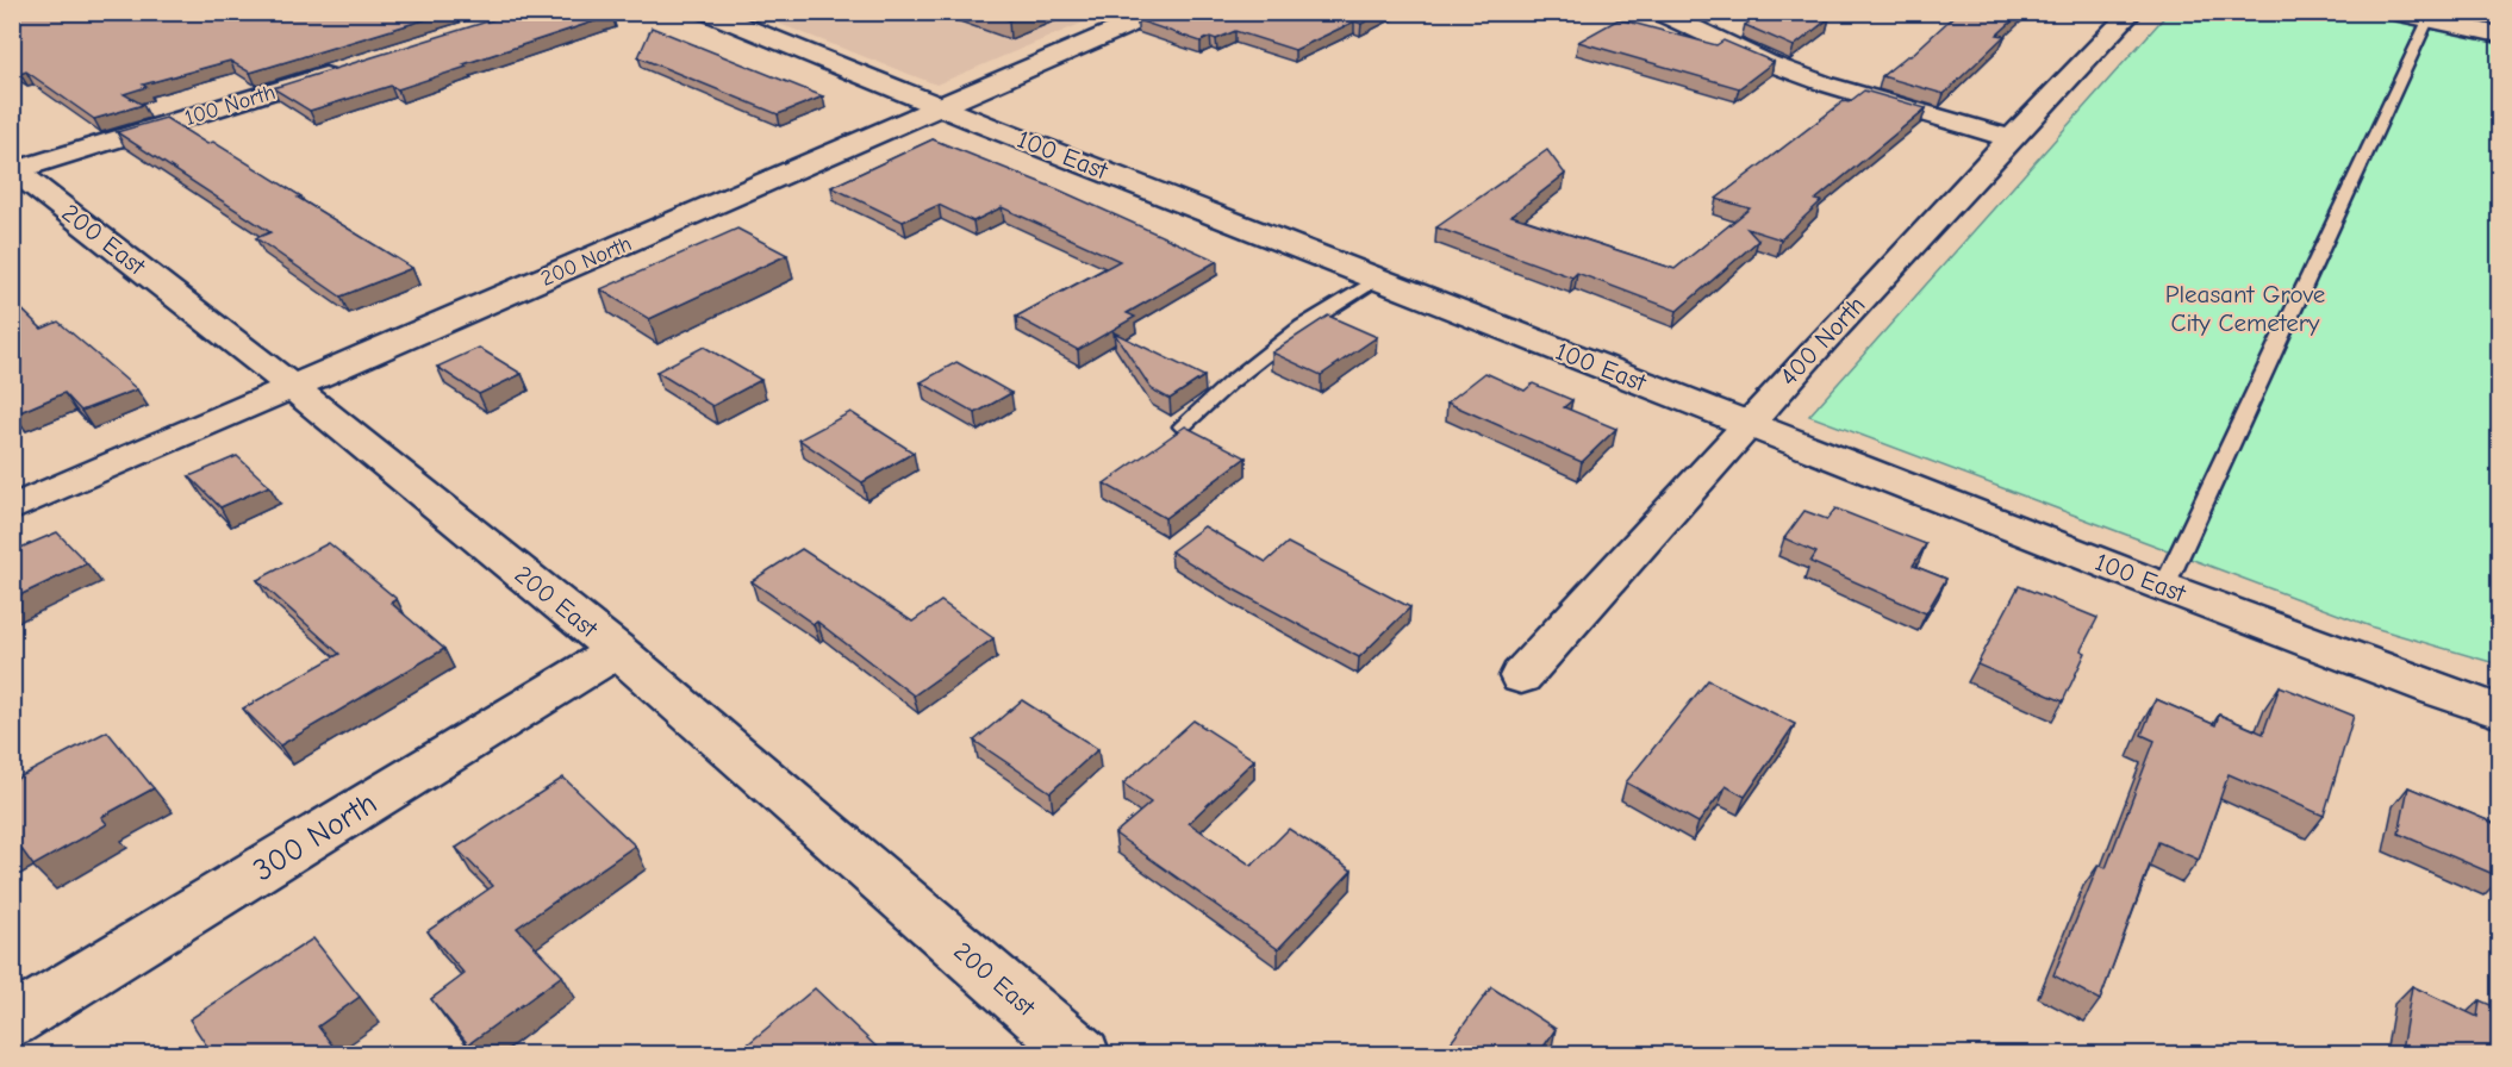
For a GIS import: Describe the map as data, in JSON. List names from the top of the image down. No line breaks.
{"streets":{"street":["100 North","100 East","200 East","200 North","400 North","300 North"]},"crossings":[["100 North","200 East"],["100 East","200 North"],["100 East","400 North"],["200 East","200 North"],["200 East","300 North"]],"parks":["Pleasant Grove City Cemetery"]}
